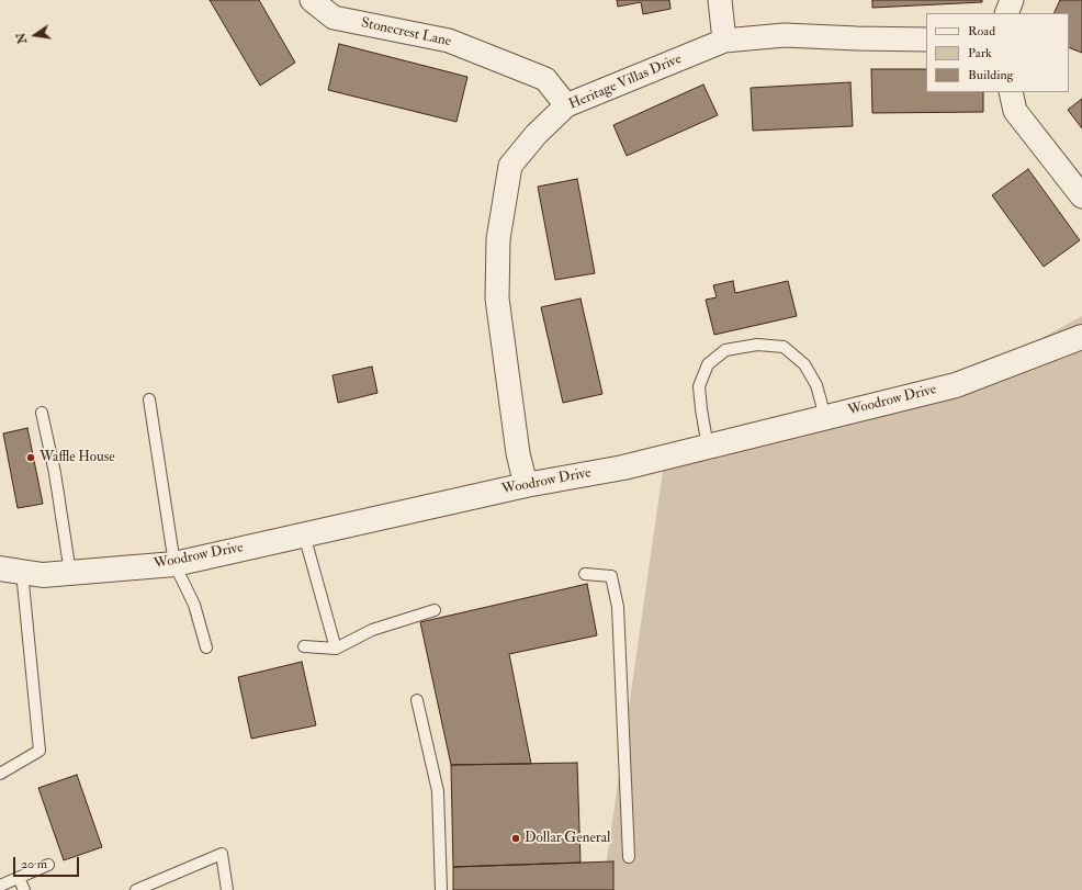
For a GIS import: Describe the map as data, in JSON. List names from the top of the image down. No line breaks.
{"streets":{"street":["Stonecrest Lane","Heritage Villas Drive","Woodrow Drive"]},"crossings":[["Stonecrest Lane","Heritage Villas Drive"],["Heritage Villas Drive","Woodrow Drive"]],"places":["Waffle House","Dollar General"],"legend":["Road","Park","Building"],"scale_bar":"20 m","north":"left"}
